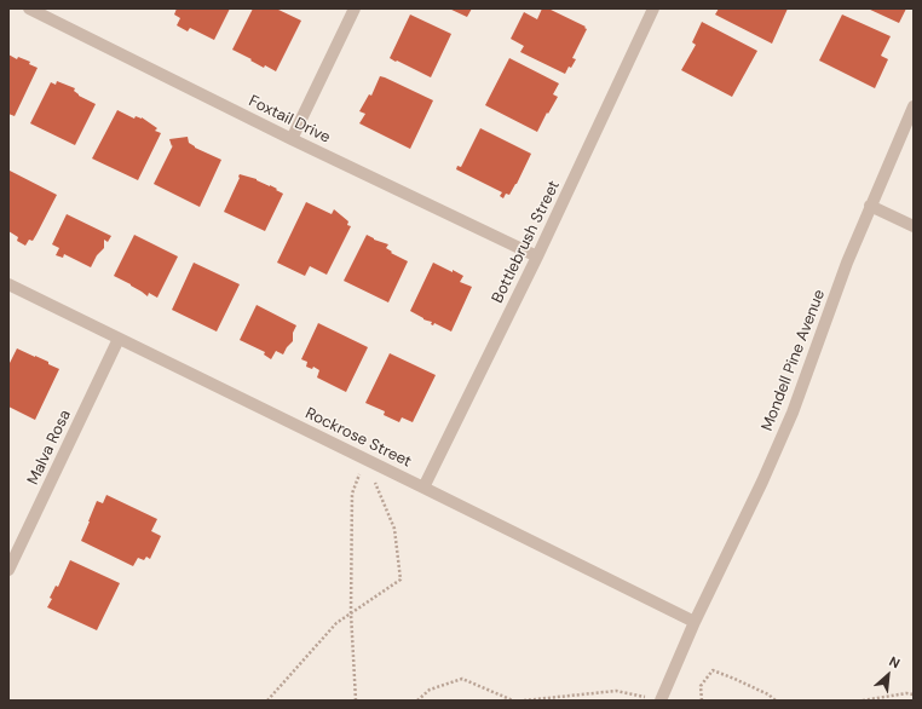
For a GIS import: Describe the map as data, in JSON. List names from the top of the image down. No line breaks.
{"streets":{"street":["Foxtail Drive","Bottlebrush Street","Mondell Pine Avenue","Rockrose Street","Malva Rosa"]},"crossings":[["Foxtail Drive","Bottlebrush Street"],["Bottlebrush Street","Rockrose Street"],["Mondell Pine Avenue","Rockrose Street"],["Rockrose Street","Malva Rosa"]],"north":"top right"}
